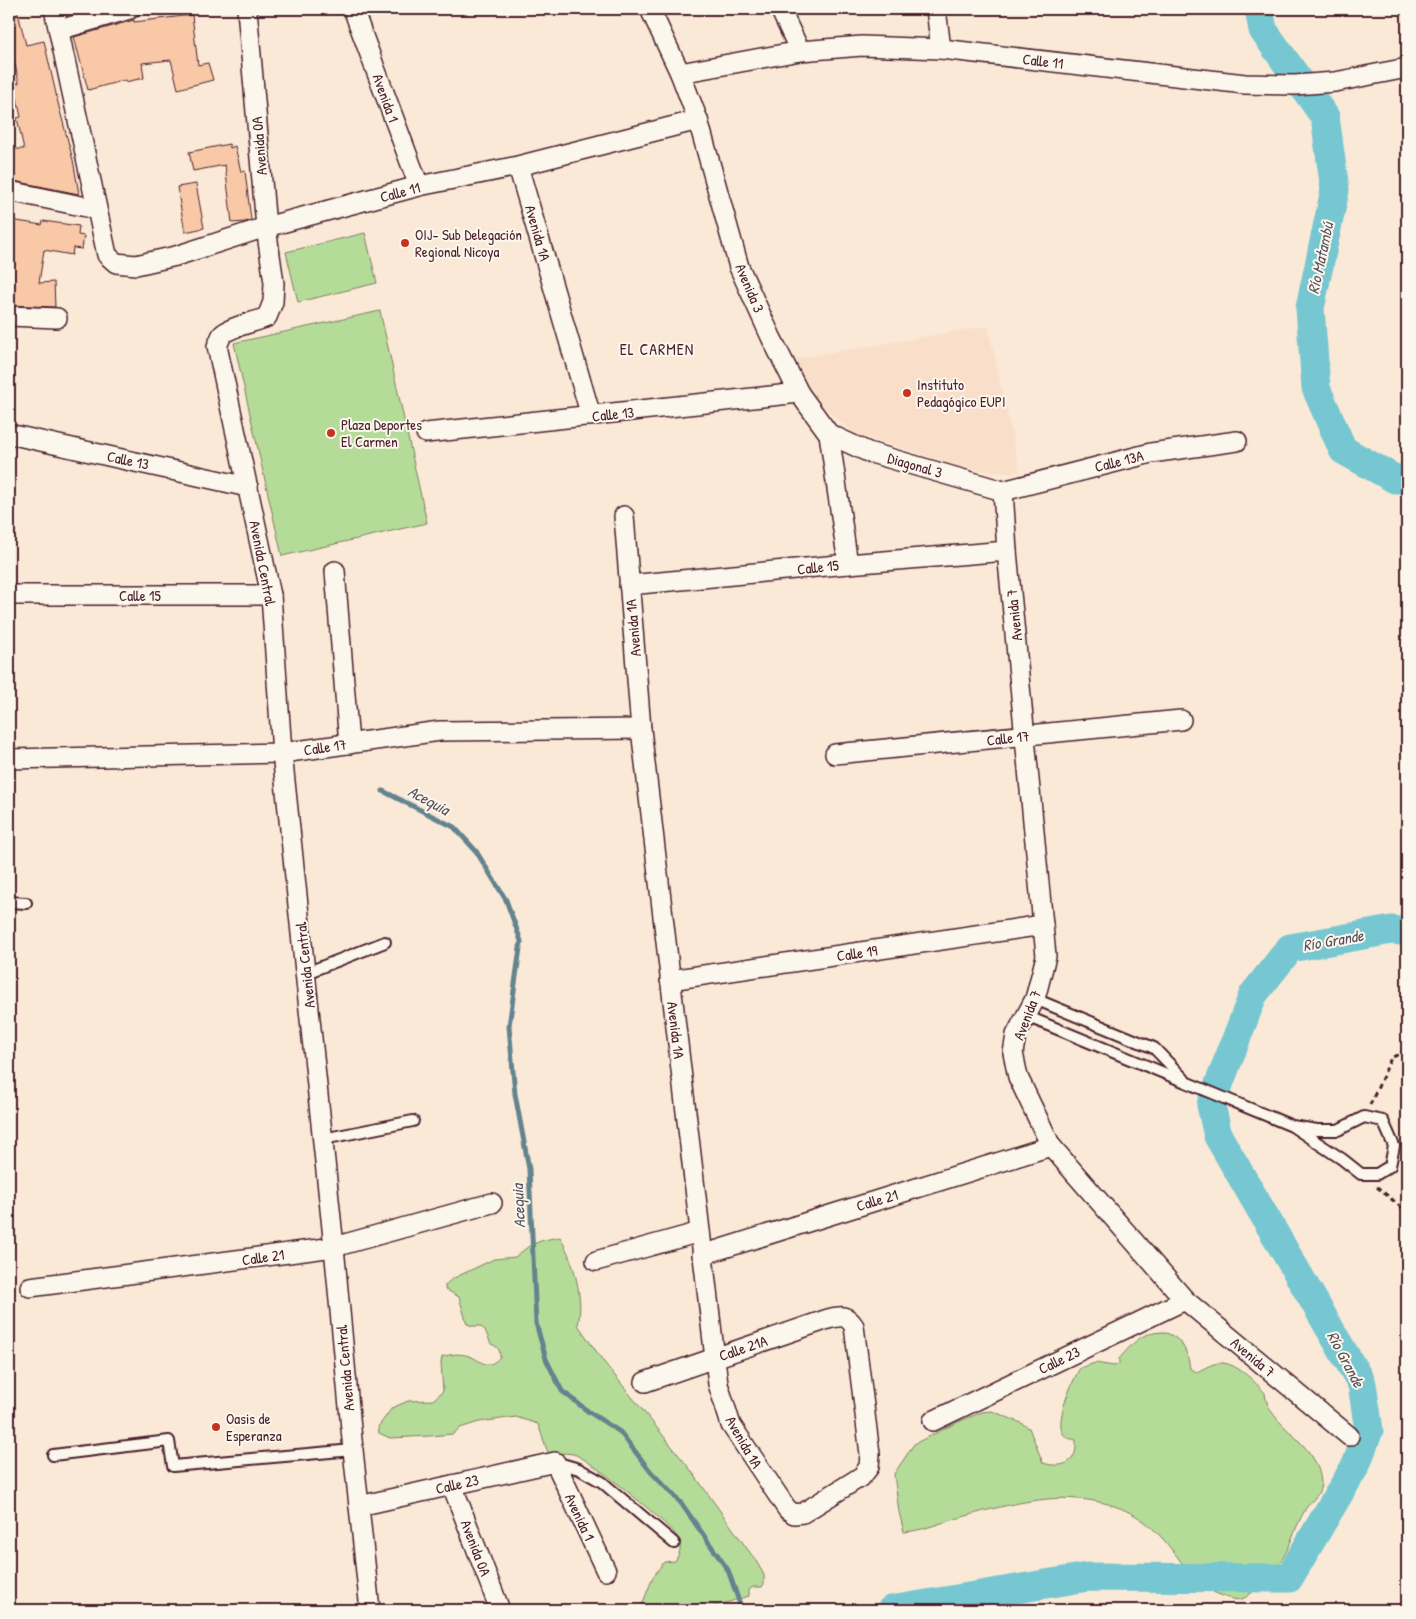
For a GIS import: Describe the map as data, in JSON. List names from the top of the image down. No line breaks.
{"streets":{"street":["Calle 11","Avenida 1","Avenida 0A","Avenida 1A","Avenida 3","Calle 13","Calle 13A","Diagonal 3","Avenida Central","Calle 15","Avenida 7","Calle 17","Calle 19","Calle 21","Calle 21A","Calle 23"]},"crossings":[["Calle 11","Avenida 1"],["Calle 11","Avenida 0A"],["Calle 11","Avenida 1A"],["Calle 11","Avenida 3"],["Avenida 1","Calle 23"],["Avenida 0A","Avenida Central"],["Avenida 0A","Calle 23"],["Avenida 1A","Calle 13"],["Avenida 1A","Calle 15"],["Avenida 1A","Calle 17"],["Avenida 1A","Calle 19"],["Avenida 1A","Calle 21"],["Avenida 1A","Calle 21A"],["Avenida 3","Calle 13"],["Avenida 3","Diagonal 3"],["Avenida 3","Calle 15"],["Calle 13","Avenida Central"],["Calle 13A","Diagonal 3"],["Calle 13A","Avenida 7"],["Diagonal 3","Avenida 7"],["Avenida Central","Calle 15"],["Avenida Central","Calle 17"],["Avenida Central","Calle 21"],["Avenida Central","Calle 23"],["Calle 15","Avenida 7"],["Avenida 7","Calle 17"],["Avenida 7","Calle 19"],["Avenida 7","Calle 21"],["Avenida 7","Calle 23"]],"districts":["EL CARMEN"],"water":["Río Matambú","Acequia","Río Grande"],"places":["OIJ- Sub Delegación Regional Nicoya","Instituto Pedagógico EUPI","Plaza Deportes El Carmen","Oasis de Esperanza"]}
